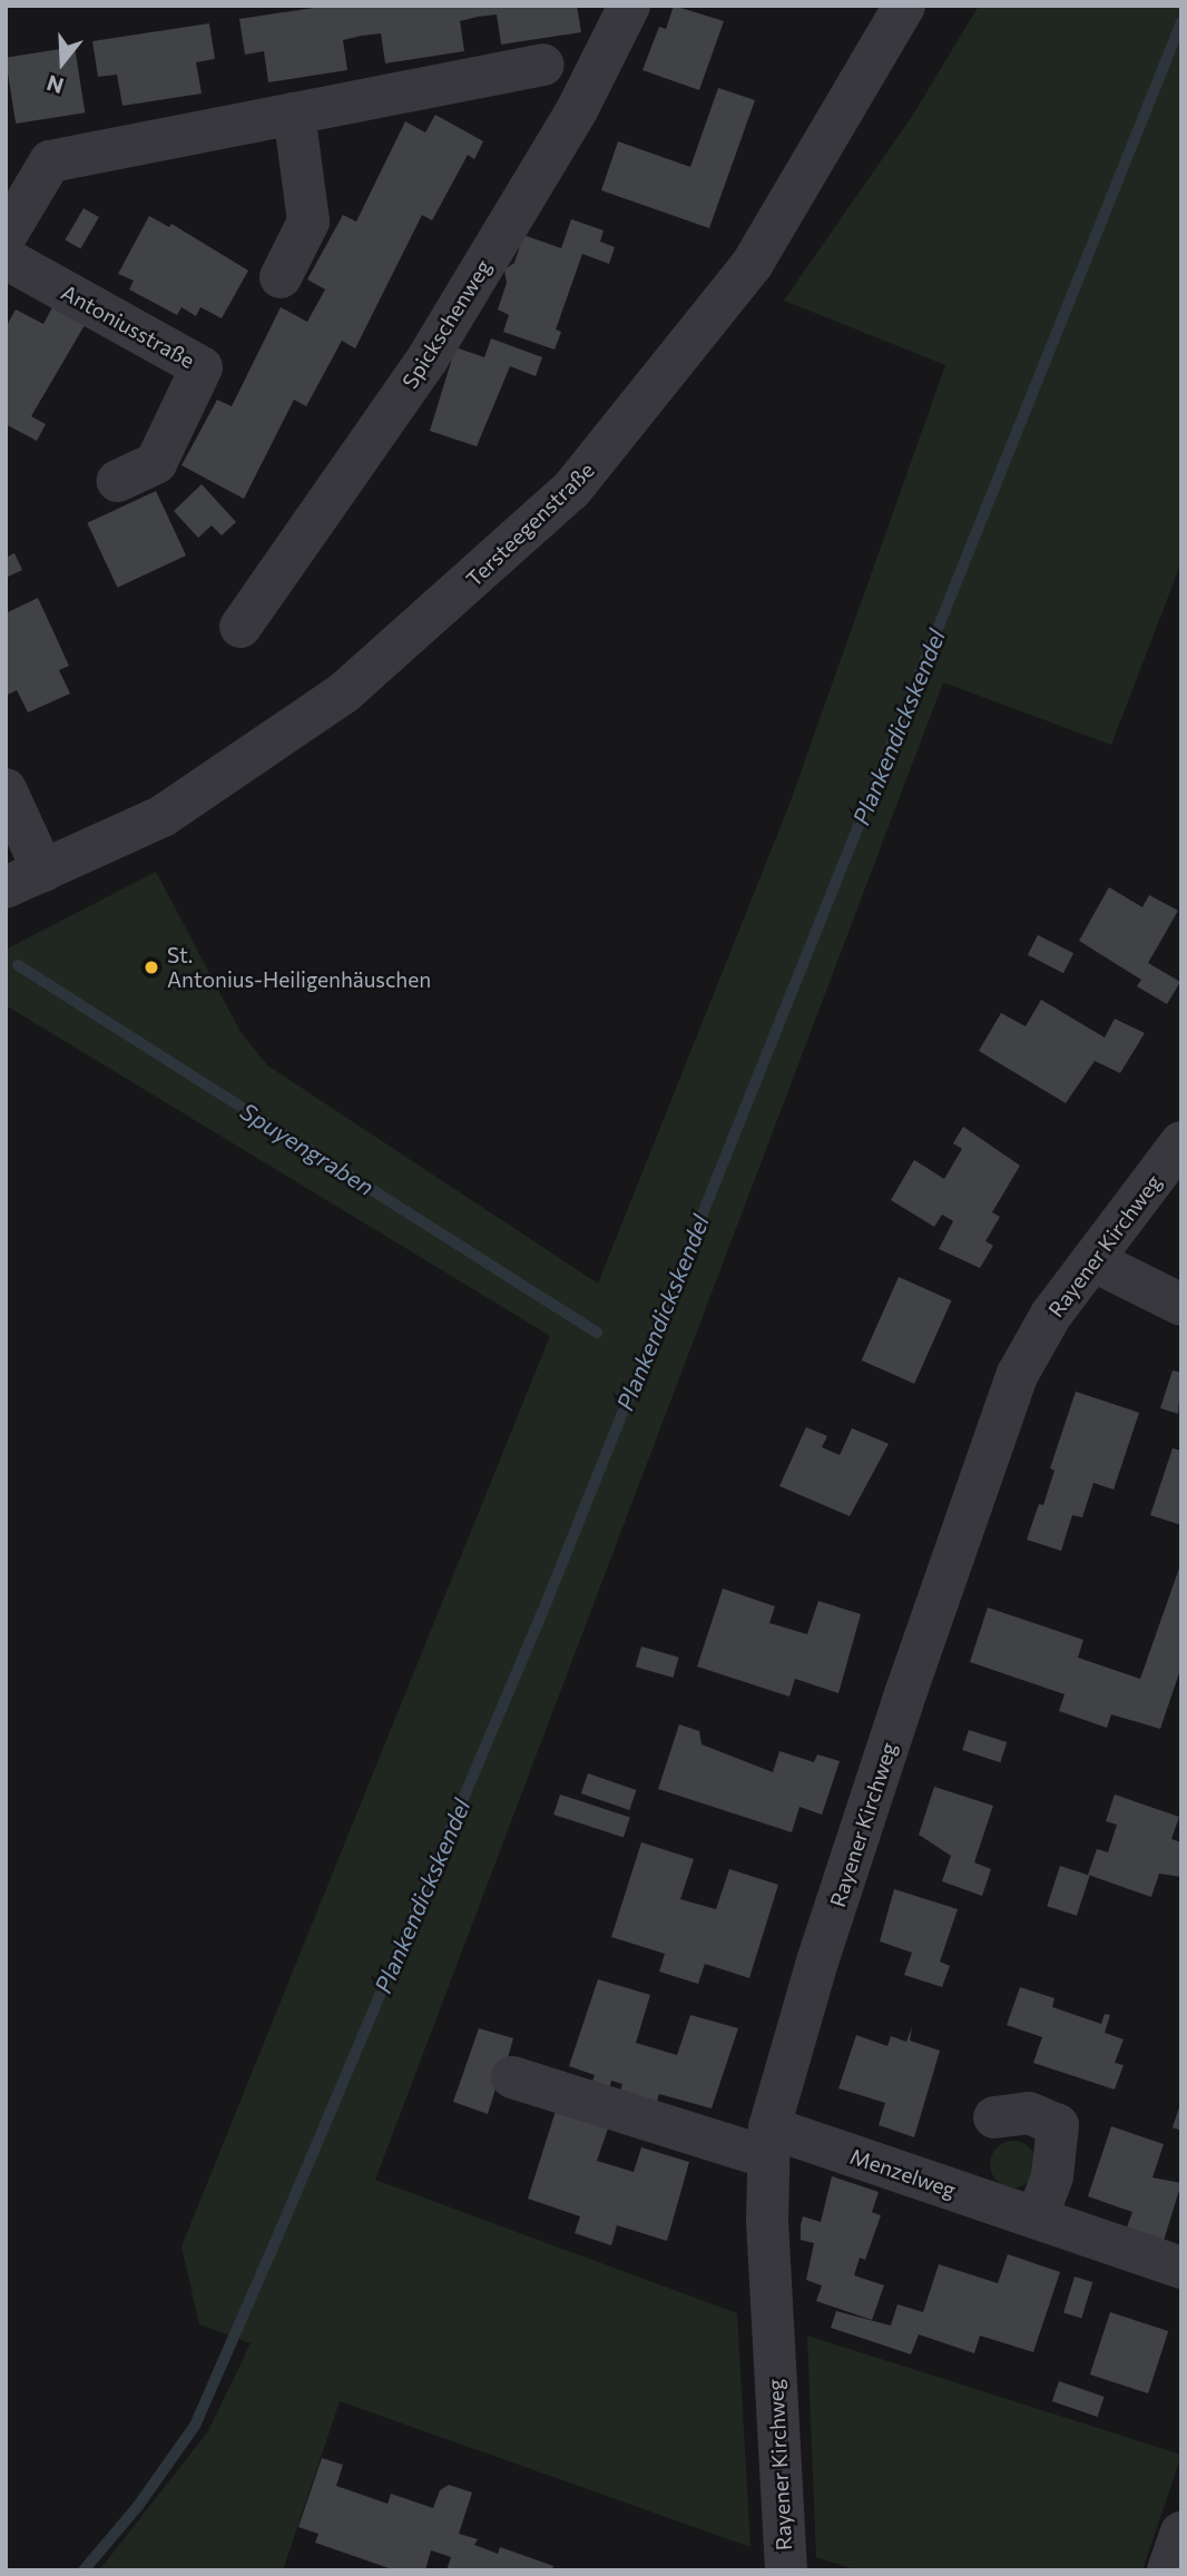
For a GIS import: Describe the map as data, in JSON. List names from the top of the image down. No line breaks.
{"streets":{"street":["Spickschenweg","Antoniusstraße","Tersteegenstraße","Rayener Kirchweg","Menzelweg"]},"crossings":[["Rayener Kirchweg","Menzelweg"]],"water":["Plankendickskendel","Spuyengraben"],"places":["St. Antonius-Heiligenhäuschen"],"north":"bottom"}
